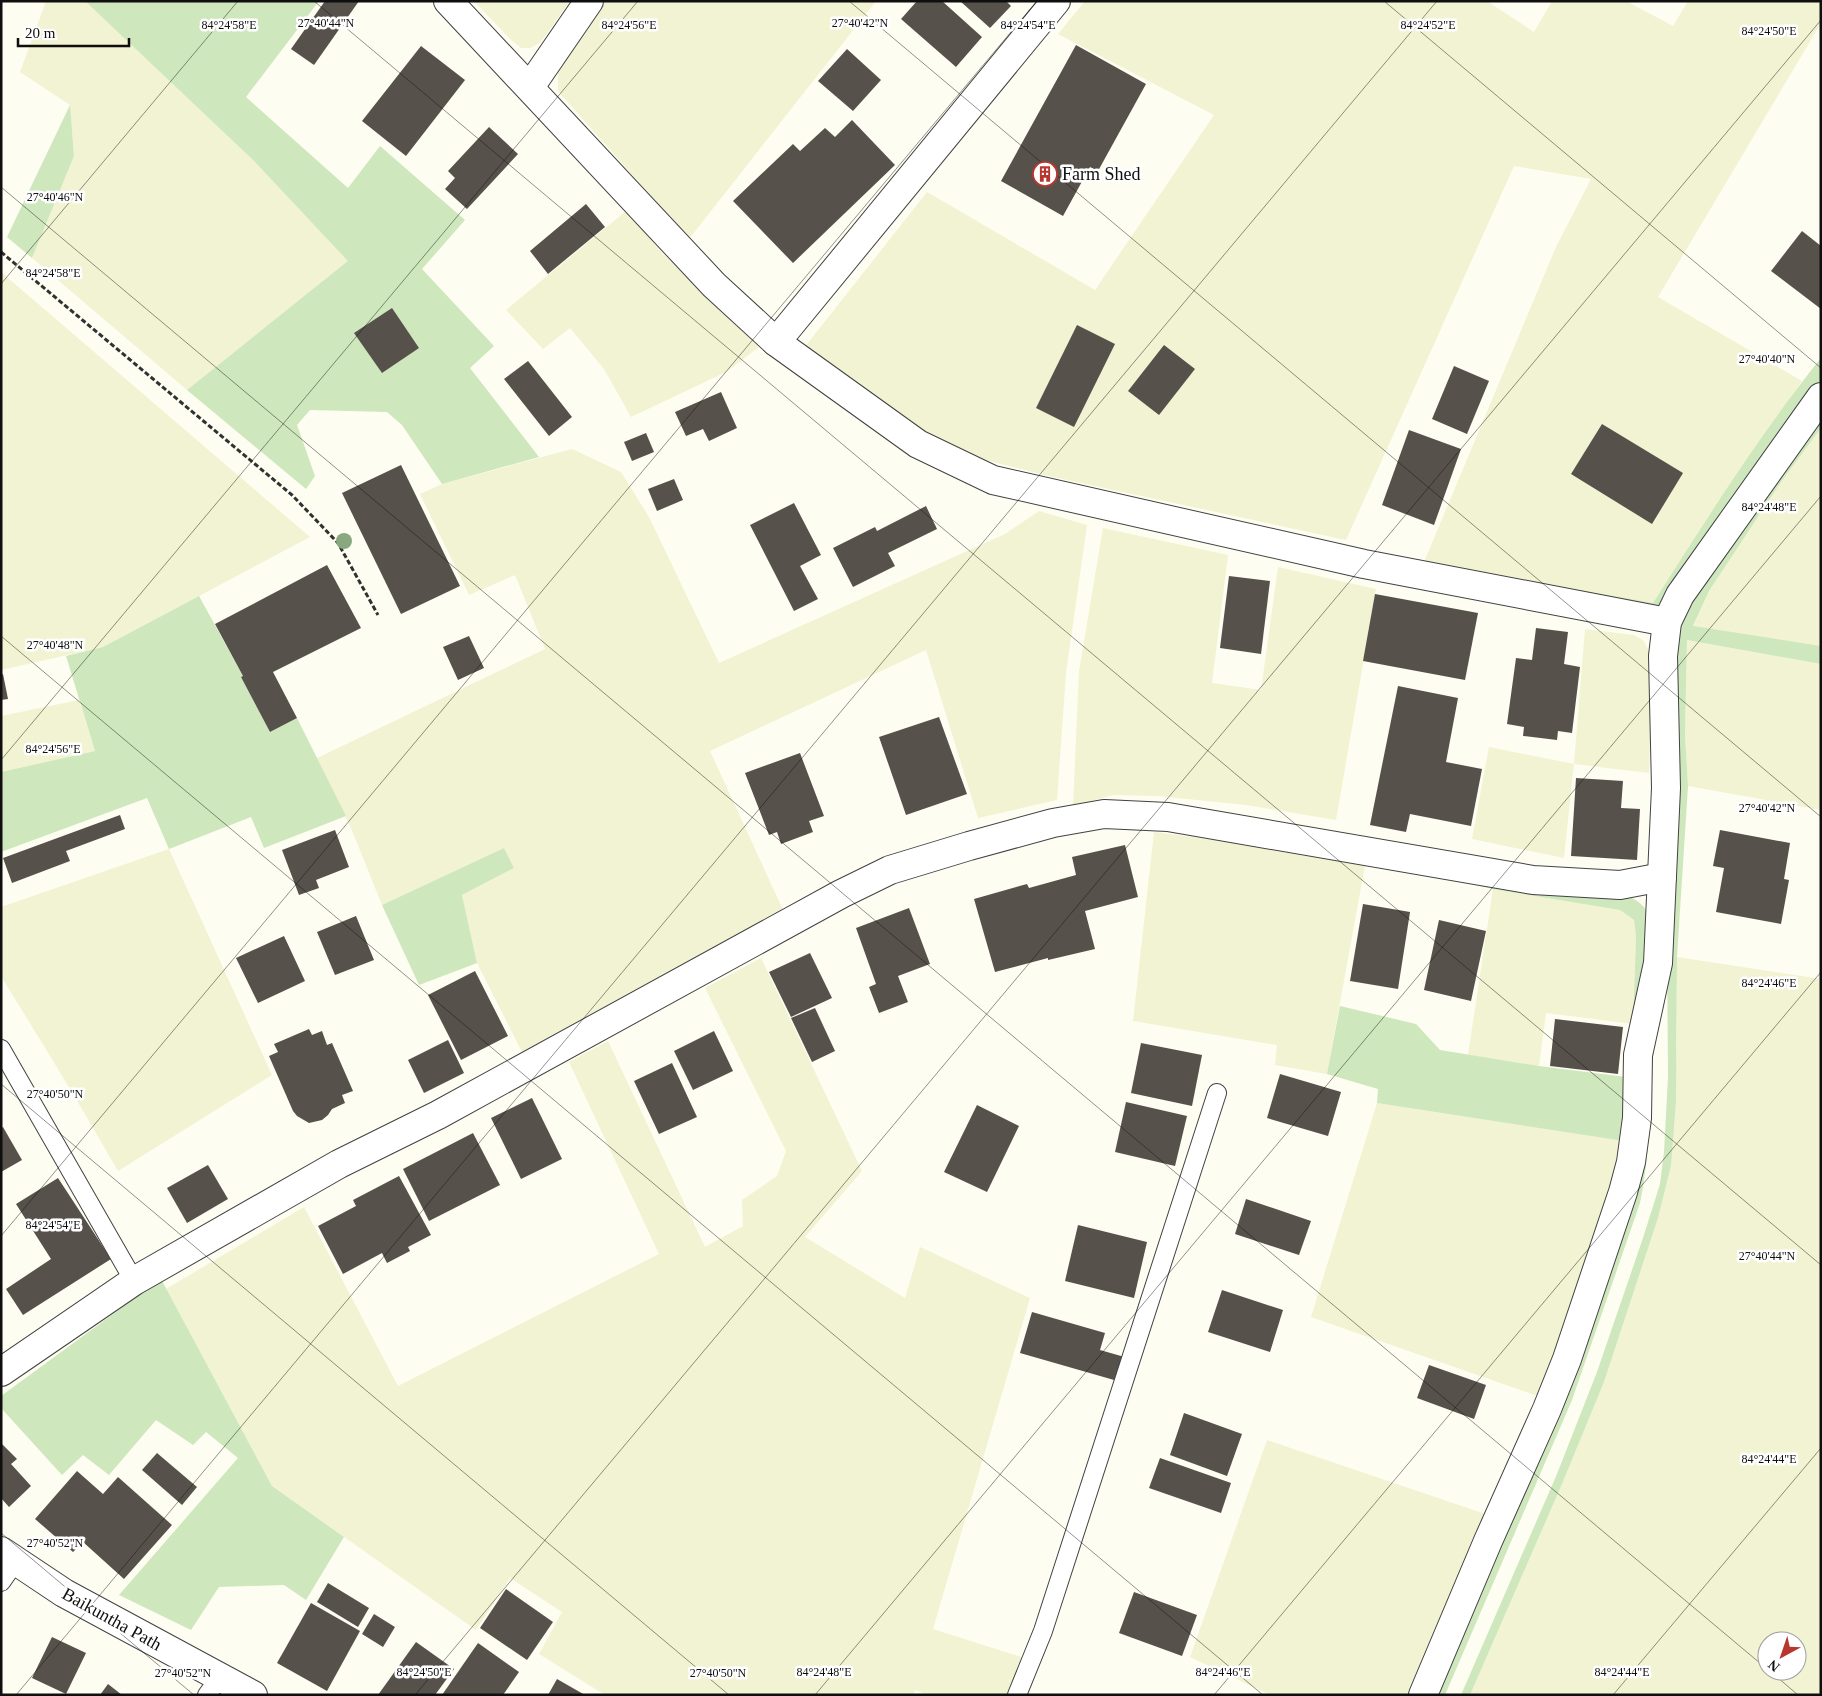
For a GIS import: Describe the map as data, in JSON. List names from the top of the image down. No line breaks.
{"streets":{"street":["Baikuntha Path"]},"places":{"building":["Farm Shed"]},"scale_bar":"20 m","north":"bottom left","coordinates":["27°40'44\"N","27°40'42\"N","84°24'58\"E","84°24'56\"E","84°24'54\"E","84°24'52\"E","84°24'50\"E","27°40'46\"N","27°40'40\"N","84°24'48\"E","27°40'48\"N","84°24'46\"E","27°40'50\"N","84°24'44\"E","27°40'52\"N"]}
